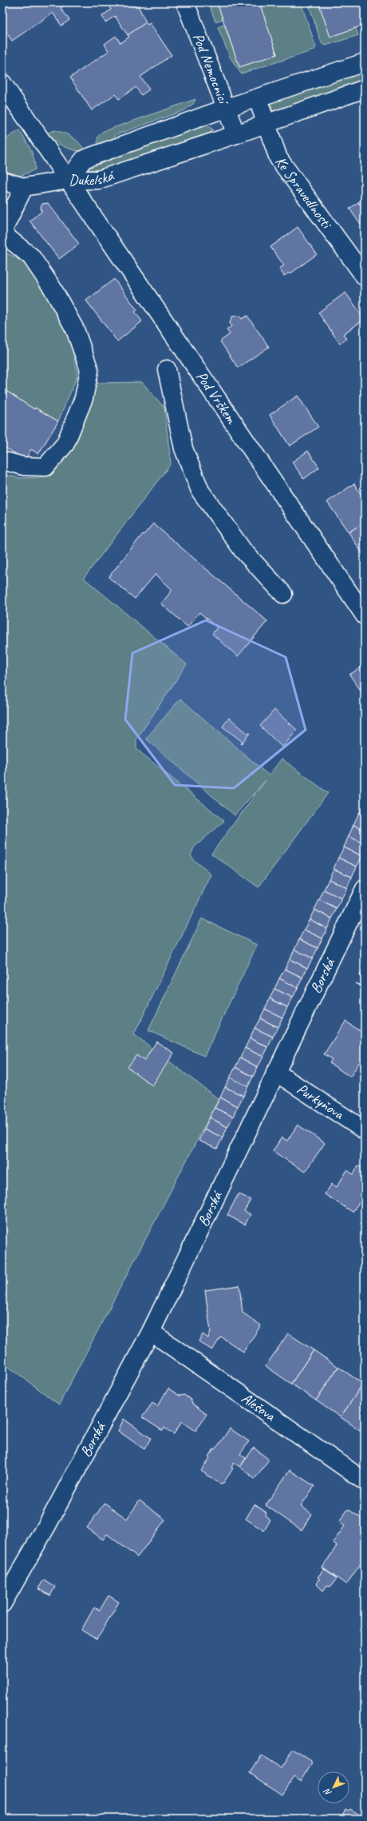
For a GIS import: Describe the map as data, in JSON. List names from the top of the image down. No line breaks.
{"streets":{"street":["Pod Nemocnicí","Dukelská","Ke Spravedlnosti","Pod Vrškem","Borská","Purkyňova","Alešova"]},"crossings":[["Pod Nemocnicí","Dukelská"],["Dukelská","Ke Spravedlnosti"],["Dukelská","Pod Vrškem"],["Borská","Purkyňova"],["Borská","Alešova"]],"north":"bottom left"}
